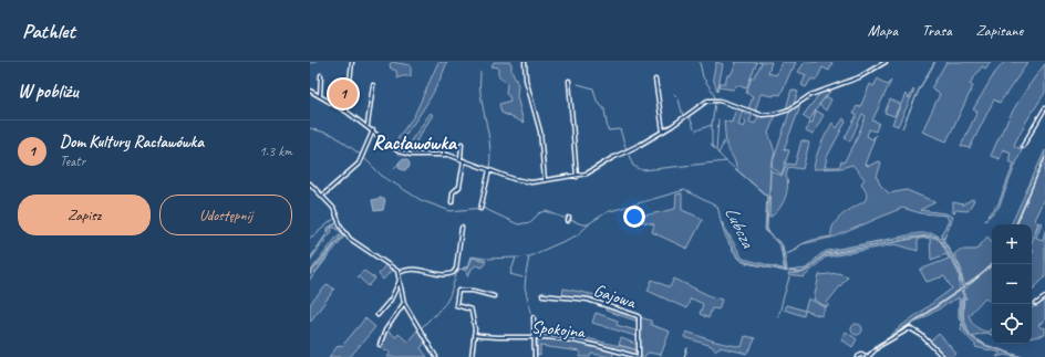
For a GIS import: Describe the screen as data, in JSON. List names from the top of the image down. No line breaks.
{"streets":{"street":["Gajowa","Spokojna"]},"crossings":[["Gajowa","Spokojna"]],"districts":["Racławówka"],"water":["Lubcza"],"page":{"header":"Pathlet","nav":["Mapa","Trasa","Zapisane"],"heading":"W pobliżu","pins":"1","list":[{"mark":"1","name":"Dom Kultury Racławówka","note":"Teatr","value":"1.3 km"}],"buttons":["Zapisz","Udostępnij"],"map_buttons":["+","−"]}}
